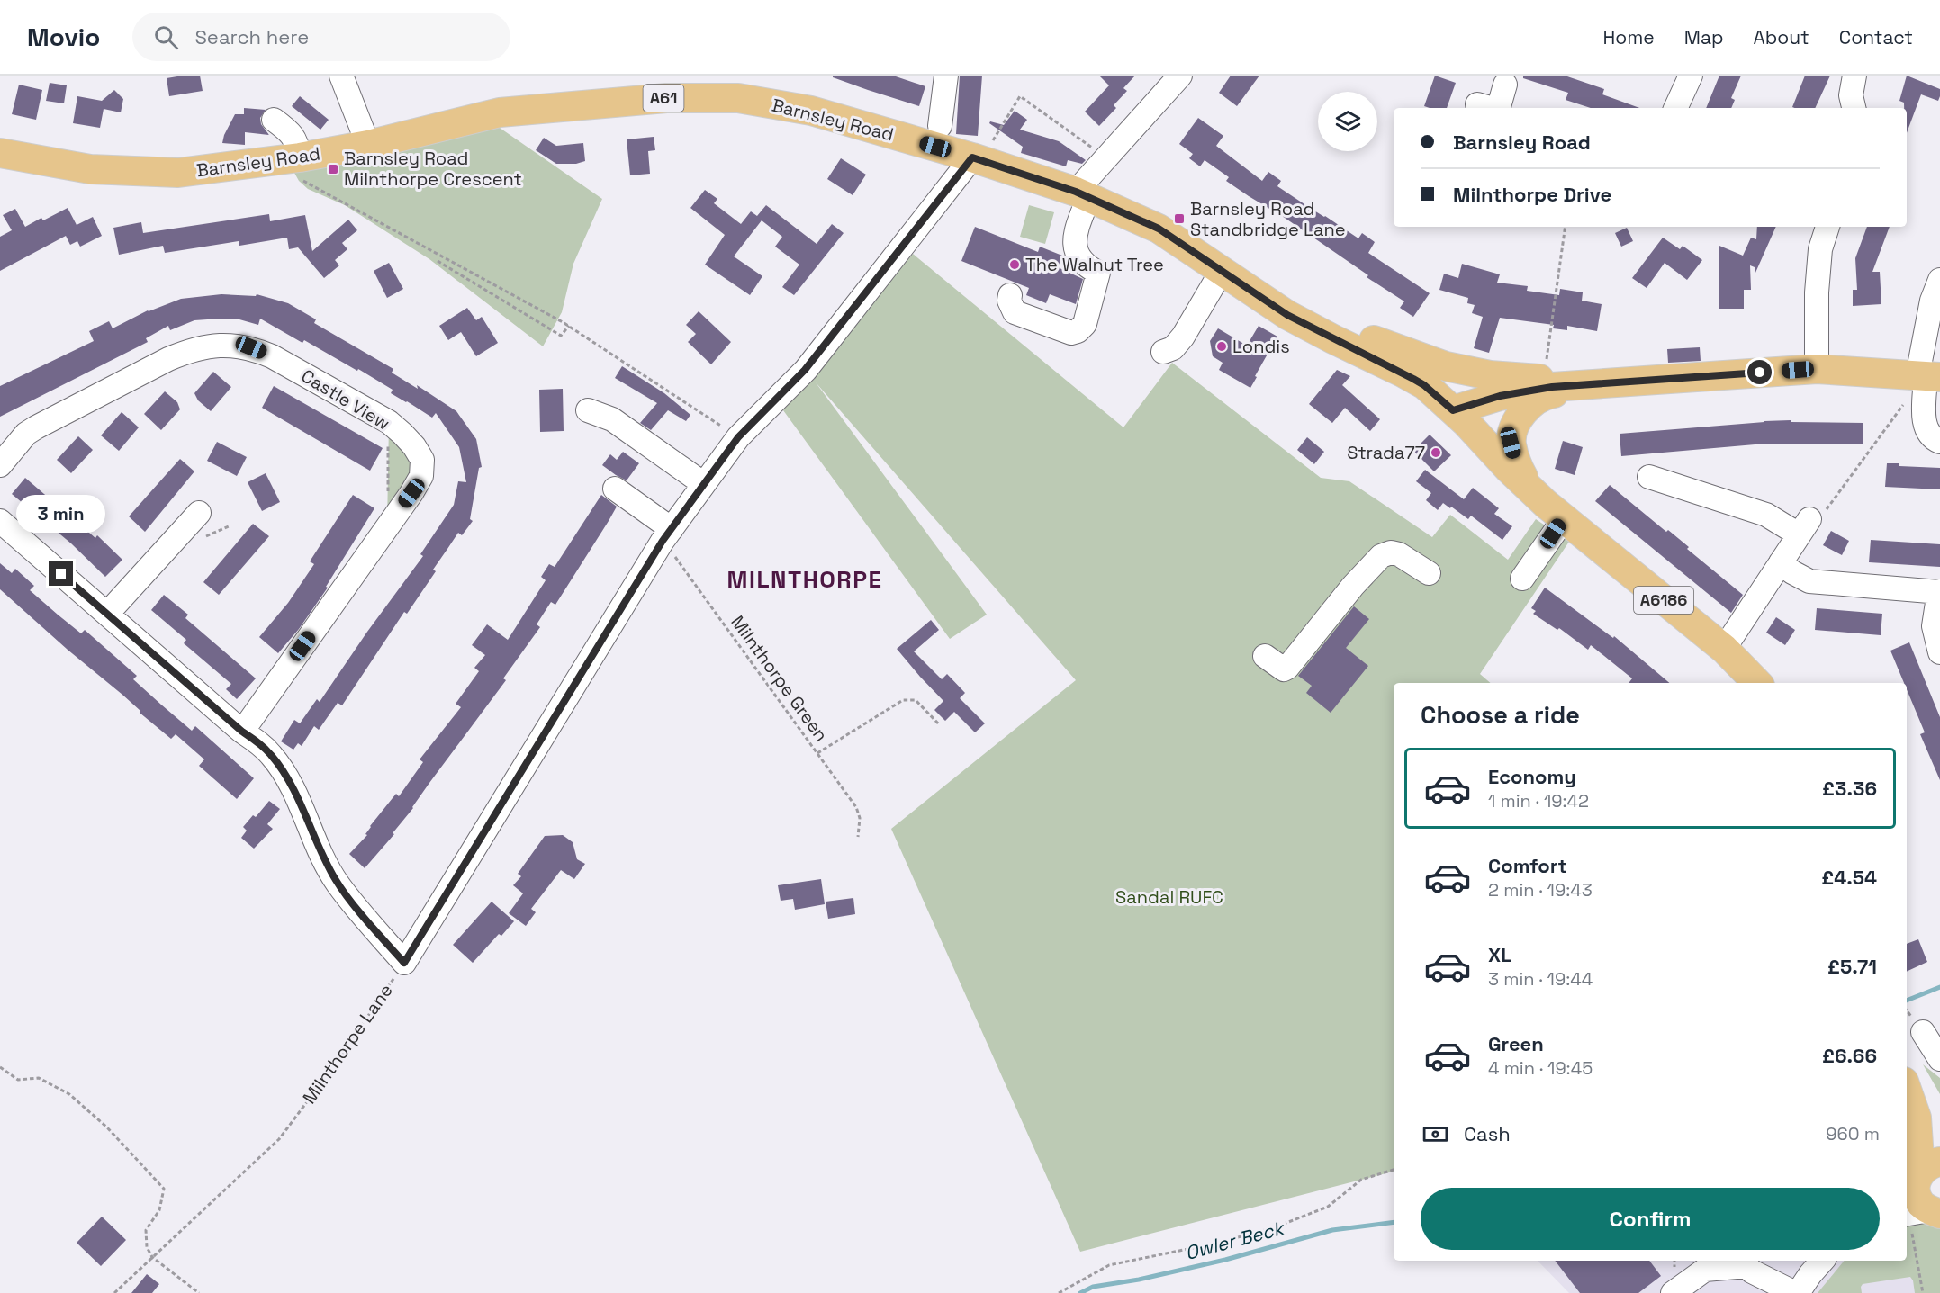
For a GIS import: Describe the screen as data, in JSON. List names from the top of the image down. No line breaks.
{"streets":{"main road":["A61","Barnsley Road","A6186"],"street":["Castle View"],"path":["Milnthorpe Green","Milnthorpe Lane"]},"crossings":[["A61","Barnsley Road"],["A61","A6186"],["Barnsley Road","A6186"]],"districts":["MILNTHORPE"],"water":["Owler Beck"],"parks":["Sandal RUFC"],"places":{"transit":["Barnsley Road Milnthorpe Crescent","Barnsley Road Standbridge Lane"],"other":["The Walnut Tree","Londis","Strada77"]},"page":{"header":"Movio","search":"Search here","nav":["Home","Map","About","Contact"],"banner":["Barnsley Road","Milnthorpe Drive"],"bubble":"3 min","heading":"Choose a ride","list":[{"name":"Economy","note":"1 min · 19:42","value":"£3.36"},{"name":"Comfort","note":"2 min · 19:43","value":"£4.54"},{"name":"XL","note":"3 min · 19:44","value":"£5.71"},{"name":"Green","note":"4 min · 19:45","value":"£6.66"}],"pay":["Cash","960 m"],"buttons":"Confirm"}}
